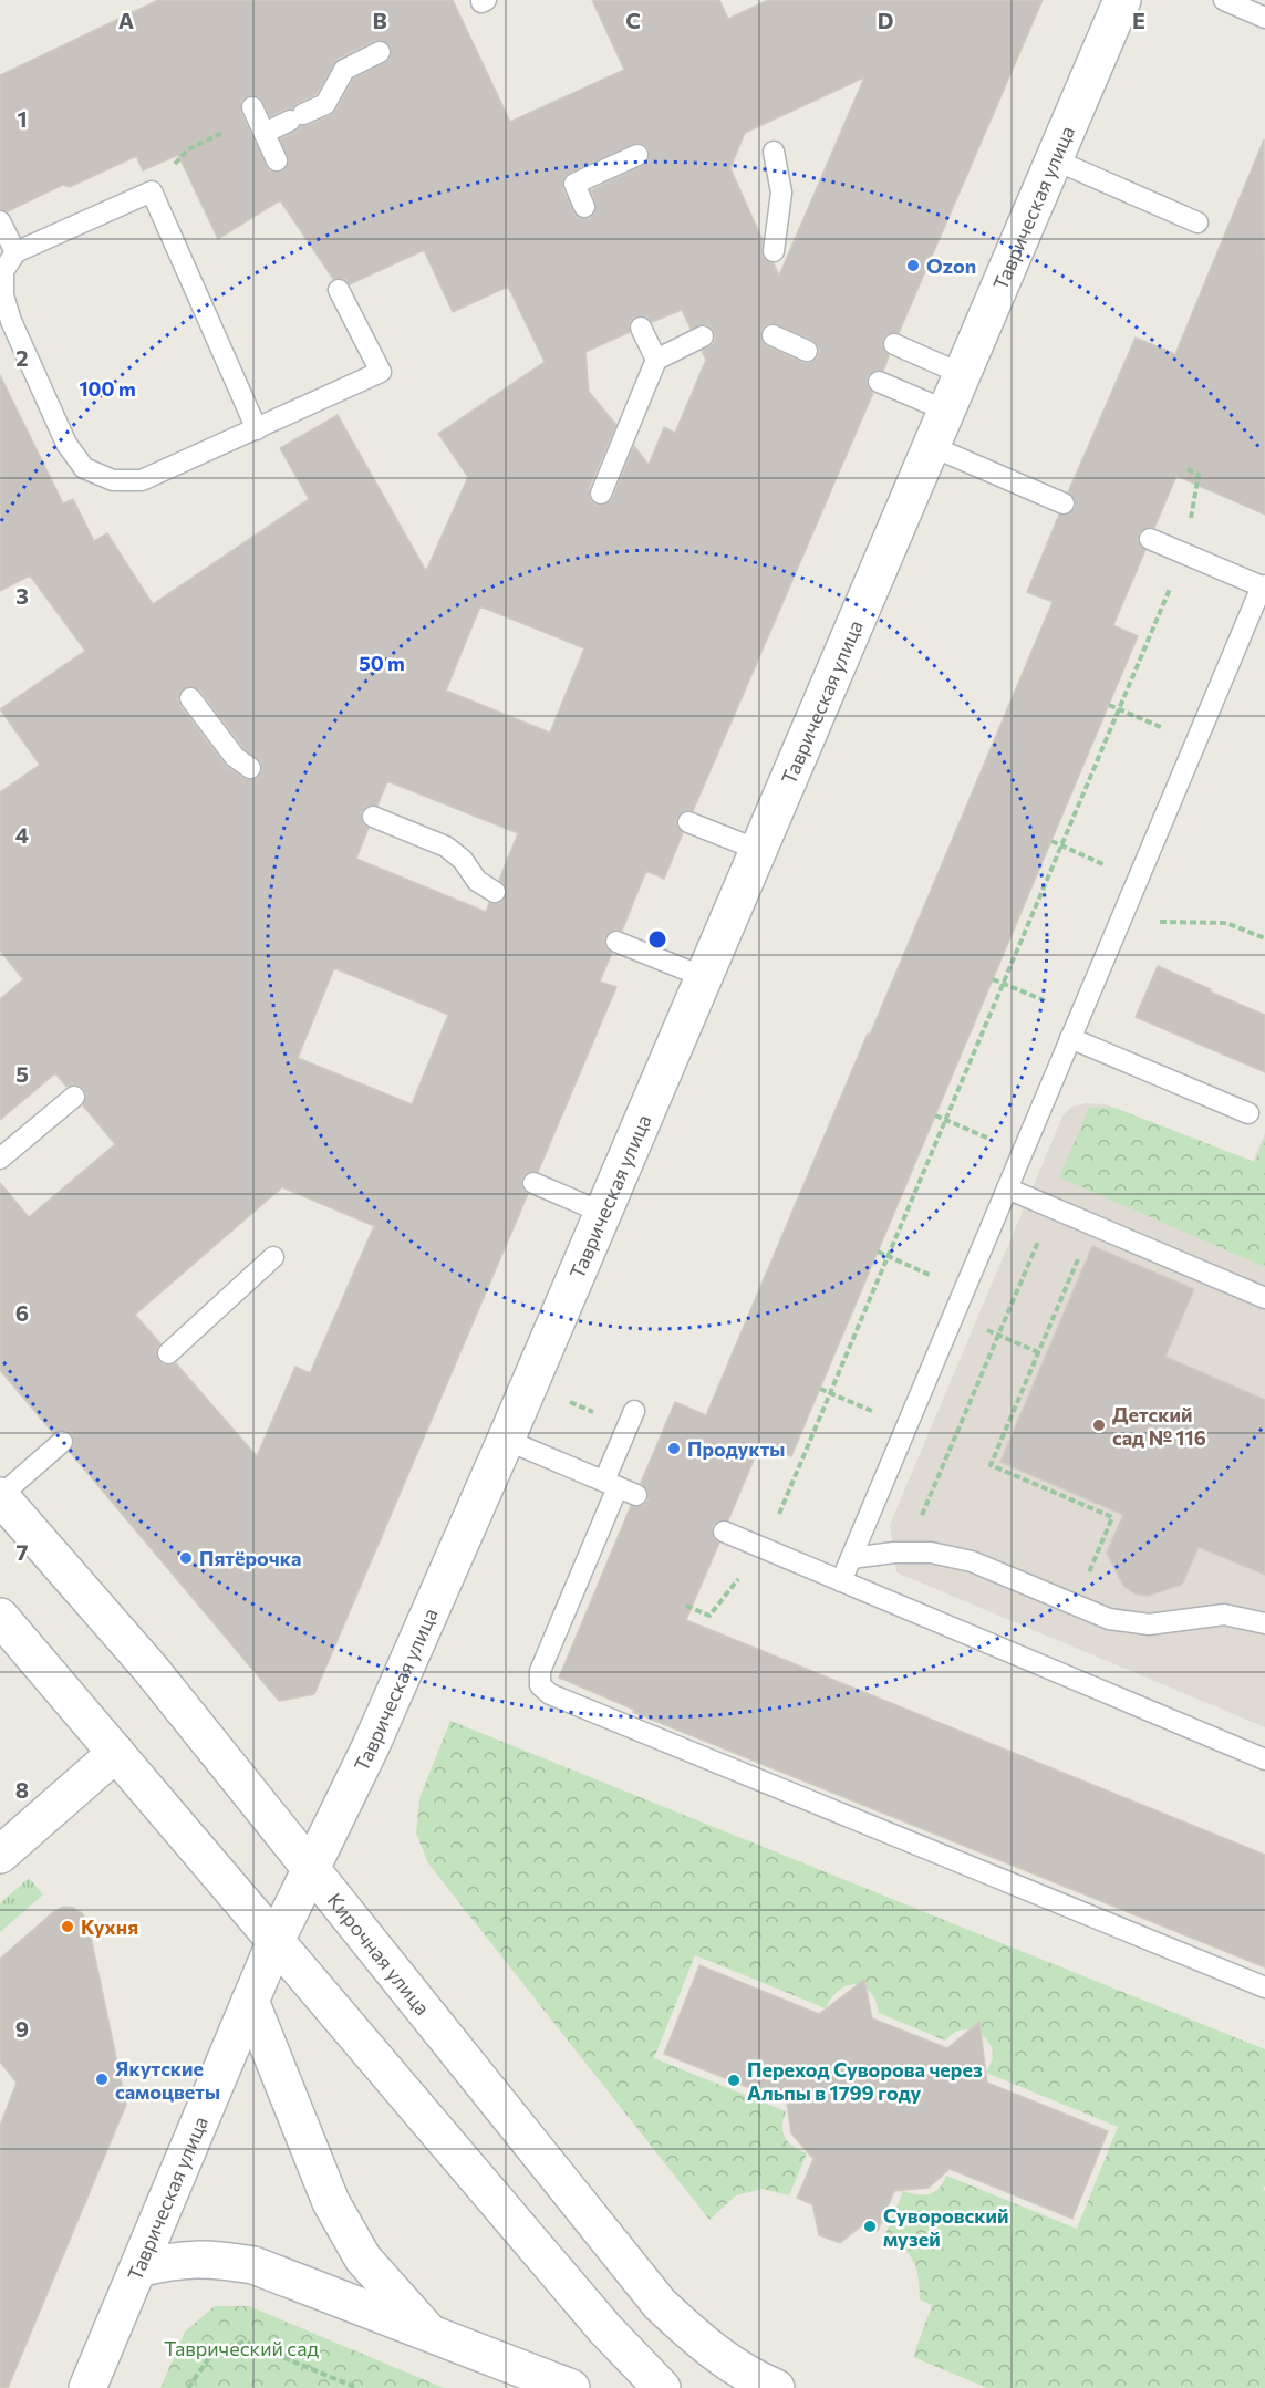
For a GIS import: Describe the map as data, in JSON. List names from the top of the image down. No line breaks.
{"streets":{"street":["Таврическая улица","Кирочная улица"]},"crossings":[["Таврическая улица","Кирочная улица"]],"parks":["Таврический сад"],"places":["Ozon","Детский сад № 116","Продукты","Пятёрочка","Кухня","Якутские самоцветы","Переход Суворова через Альпы в 1799 году","Суворовский музей"],"grid":{"columns":["A","B","C","D","E"],"rows":["1","2","3","4","5","6","7","8","9"]},"rings":["100 m","50 m"]}
